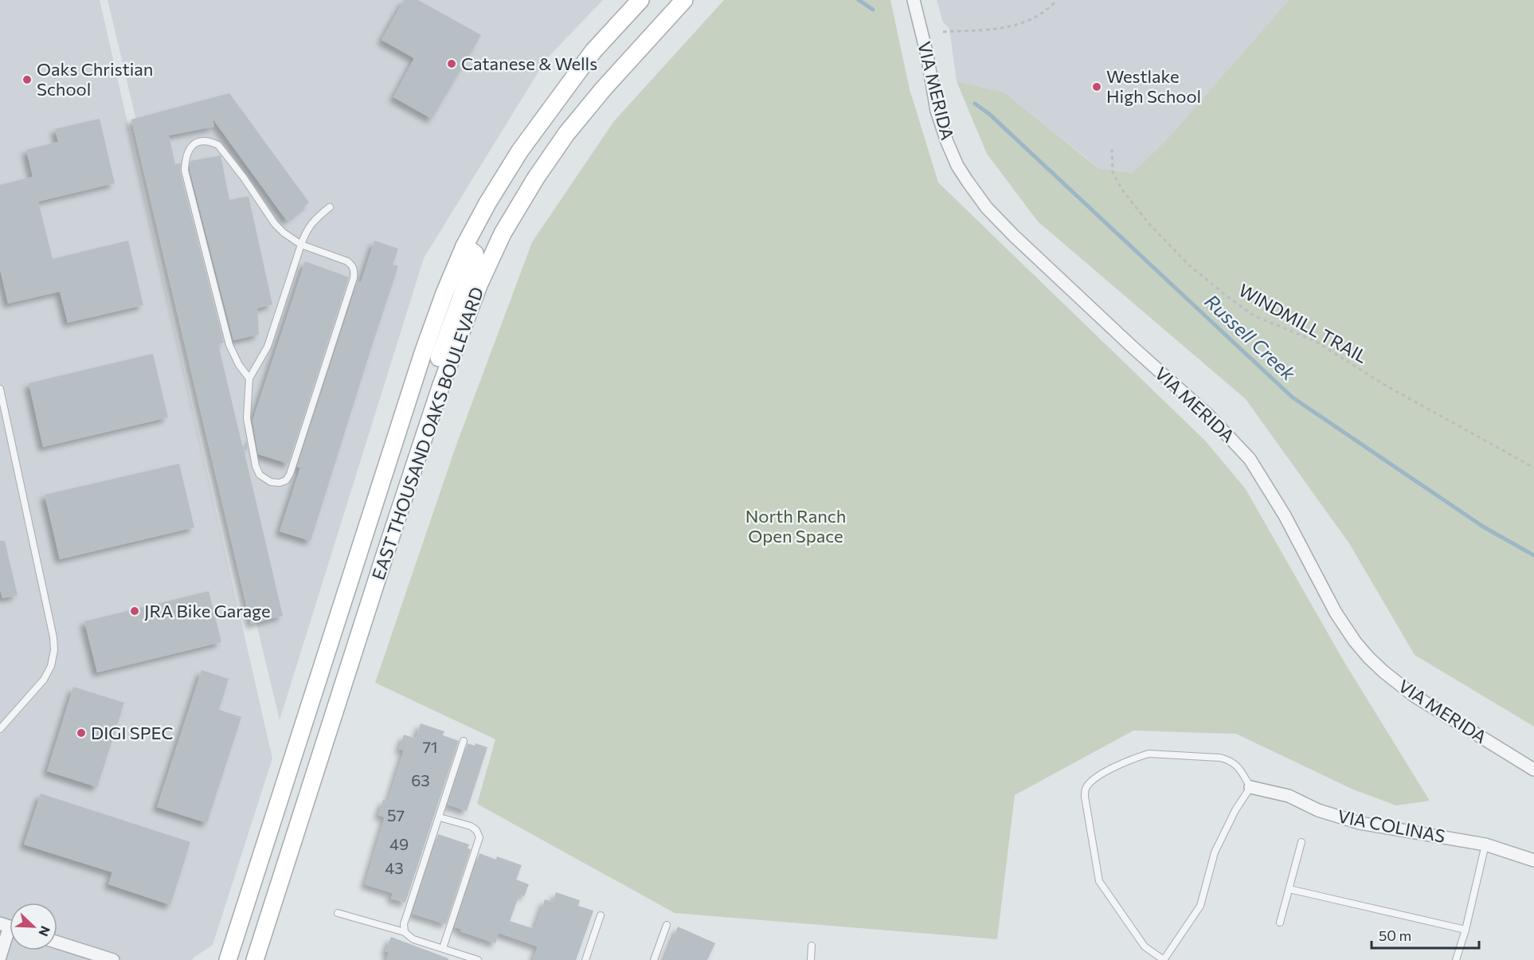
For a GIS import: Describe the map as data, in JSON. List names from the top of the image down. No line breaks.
{"streets":{"main road":["EAST THOUSAND OAKS BOULEVARD"],"street":["VIA MERIDA","VIA COLINAS"],"path":["WINDMILL TRAIL"]},"water":["Russell Creek"],"parks":["North Ranch Open Space"],"places":["Catanese & Wells","Oaks Christian School","Westlake High School","JRA Bike Garage","DIGI SPEC"],"house_numbers":["71","63","57","49","43"],"scale_bar":"50 m","north":"bottom right"}
